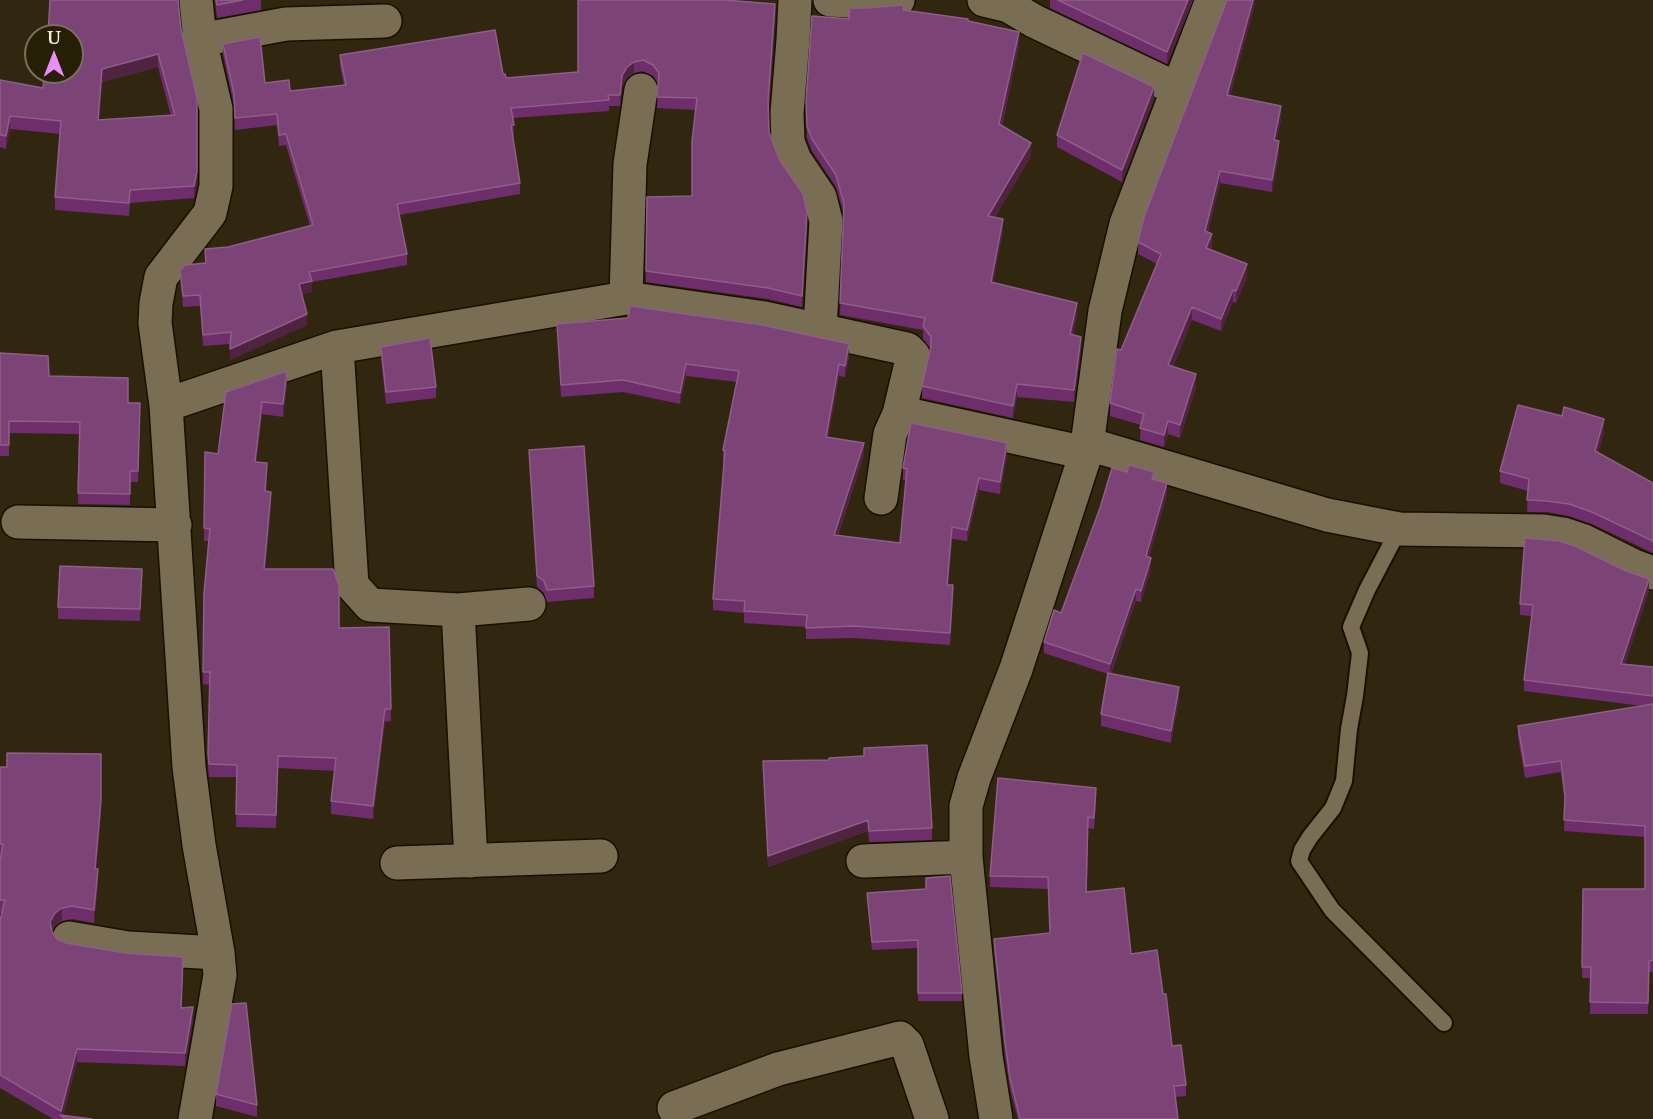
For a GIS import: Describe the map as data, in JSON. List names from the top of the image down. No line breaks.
{"north":"top"}
